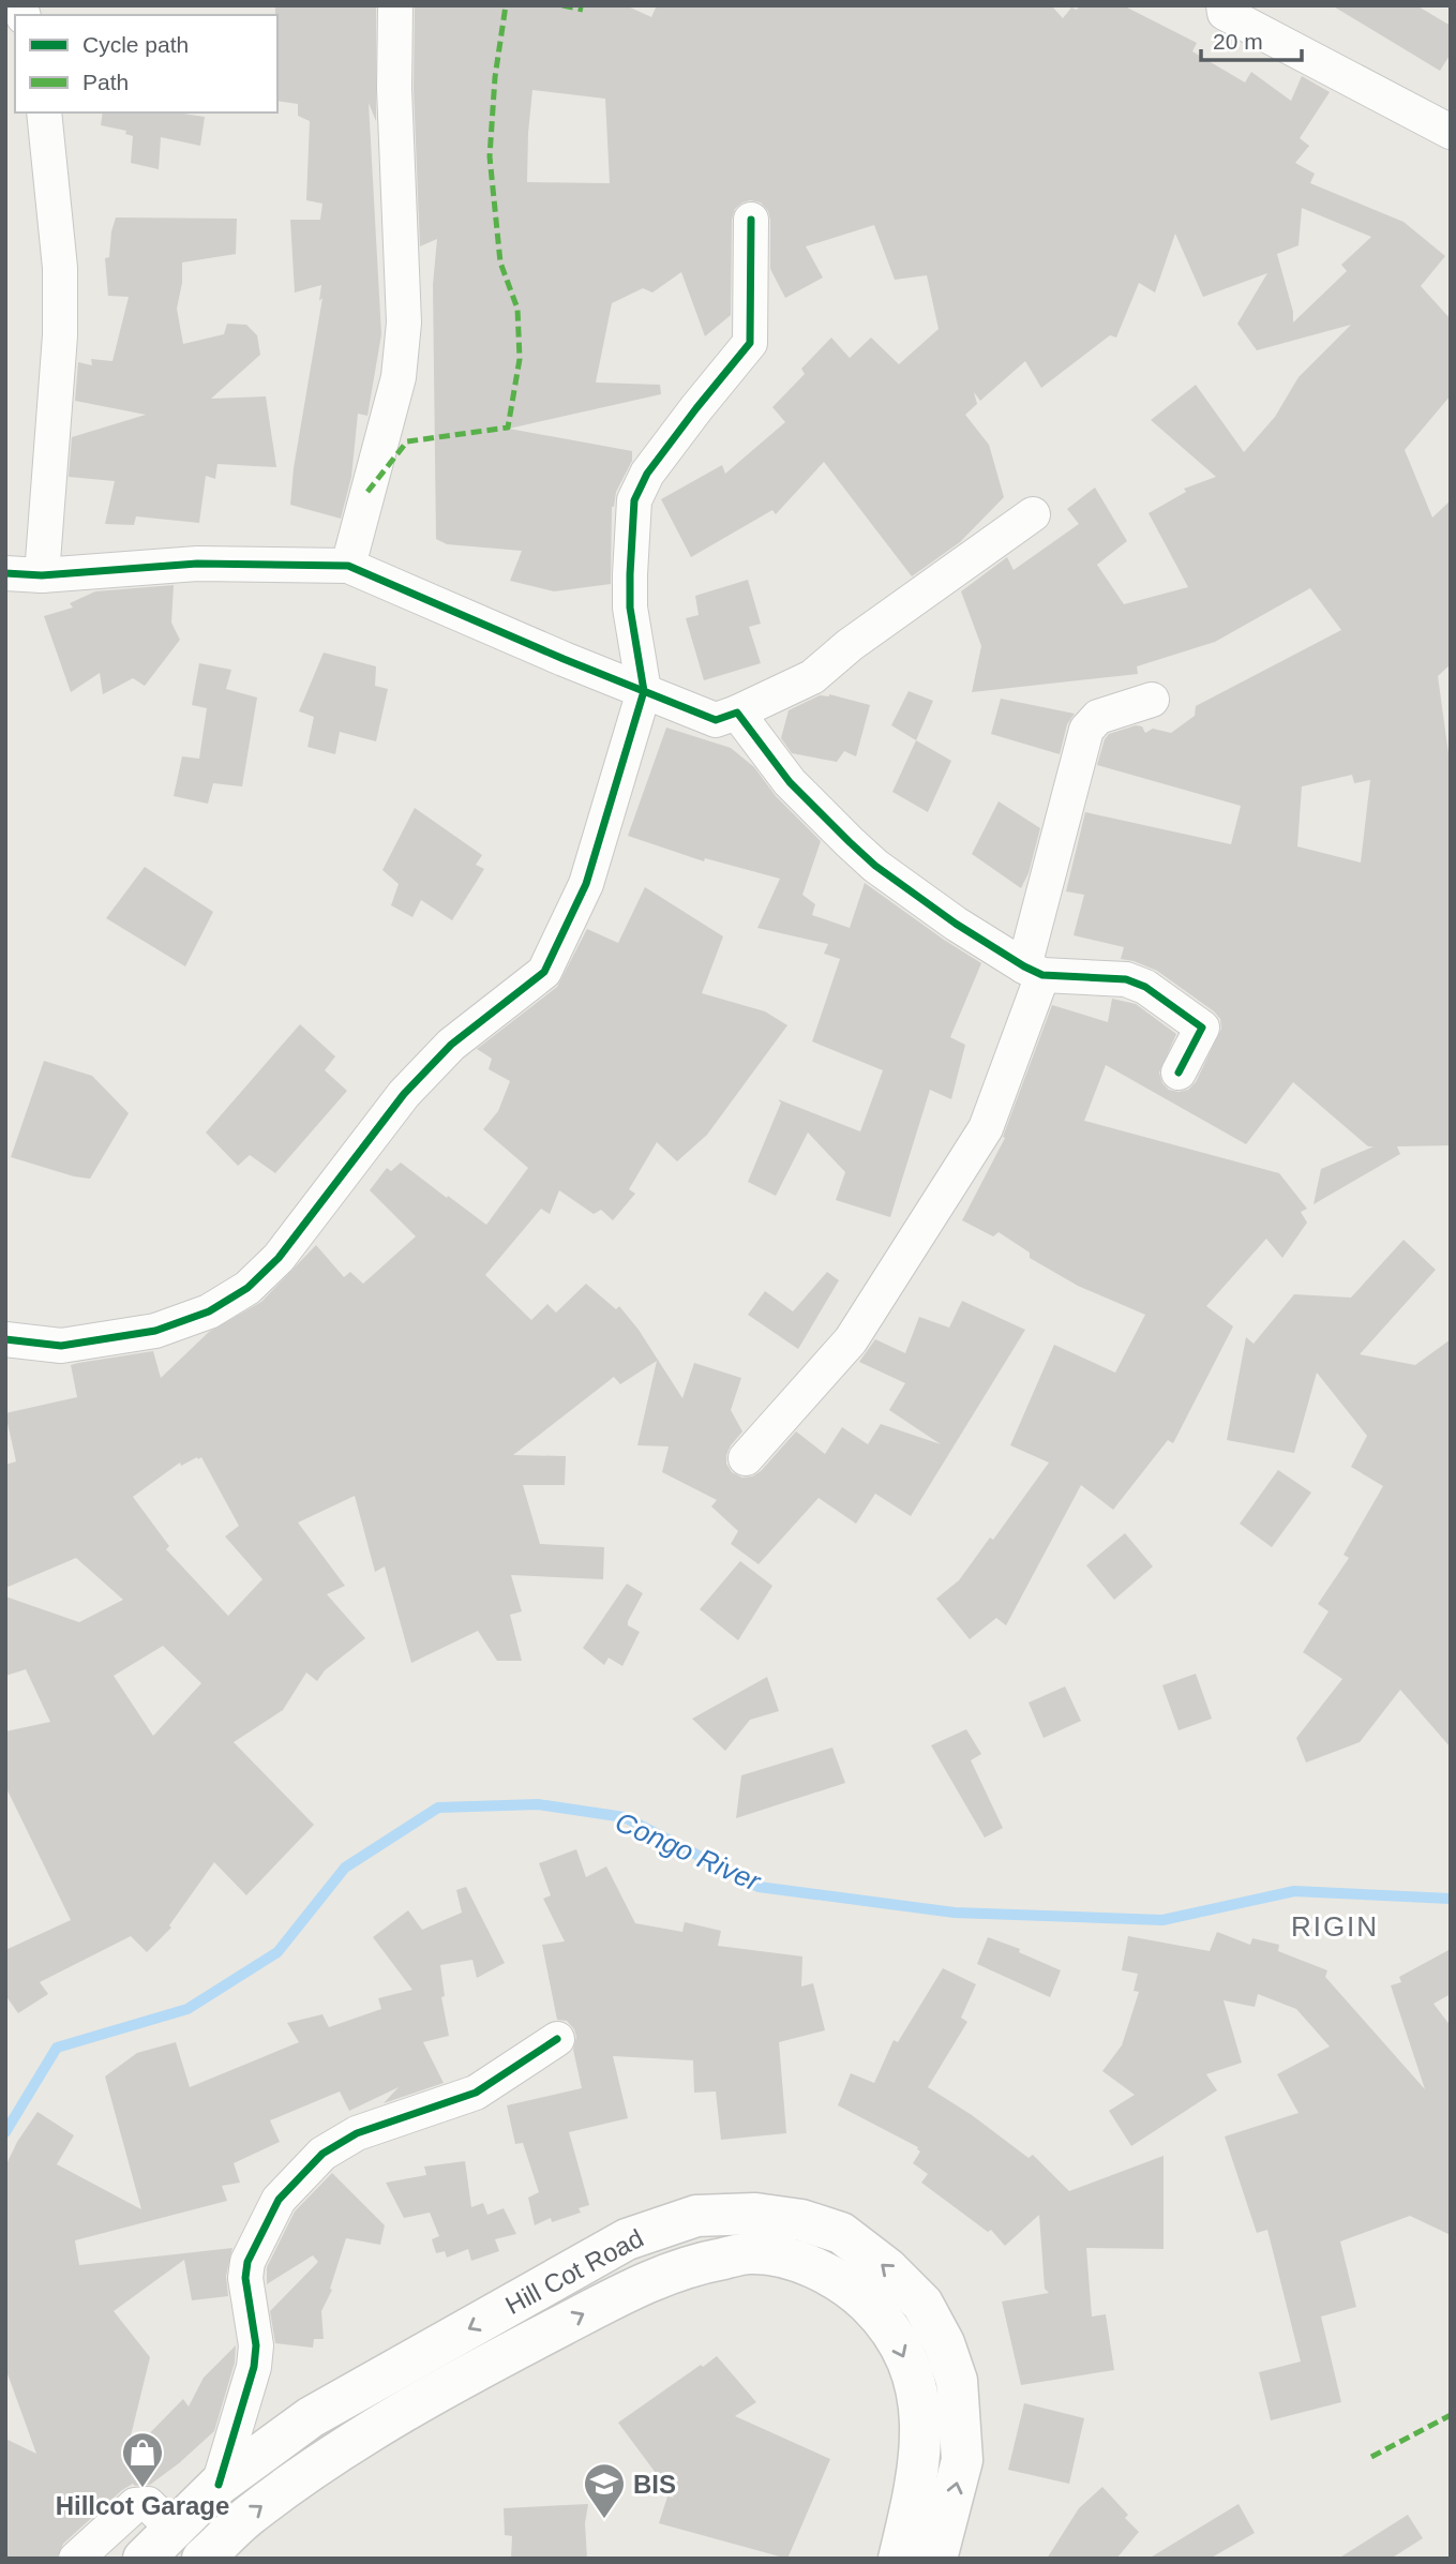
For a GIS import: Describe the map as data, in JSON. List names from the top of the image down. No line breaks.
{"streets":{"main road":["Hill Cot Road"]},"districts":["RIGIN"],"water":["Congo River"],"places":{"shop":["Hillcot Garage"],"school or university":["BIS"]},"legend":["Cycle path","Path"],"scale_bar":"20 m"}
